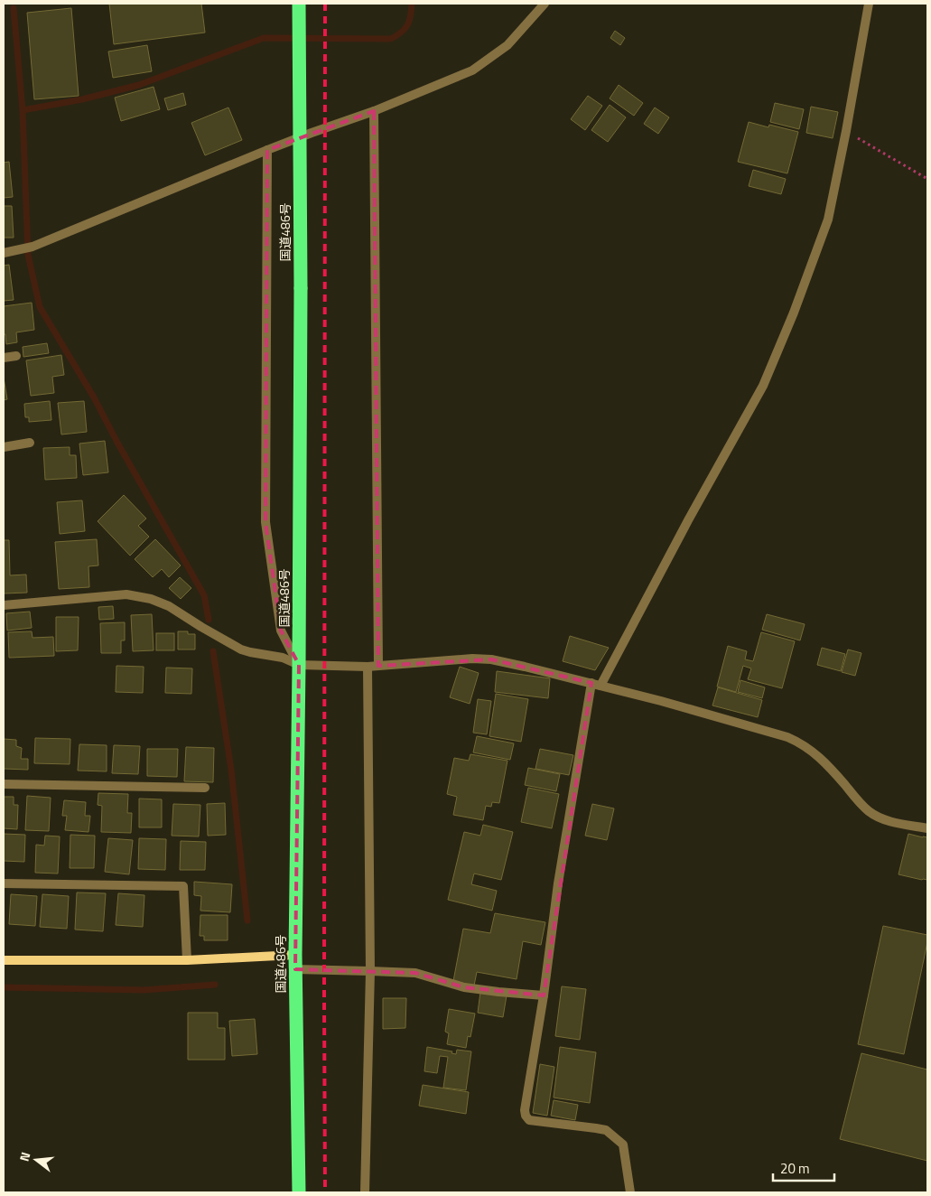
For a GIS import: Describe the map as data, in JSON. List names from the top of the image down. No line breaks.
{"streets":{"highway":["国道486号"]},"scale_bar":"20 m","north":"left"}
